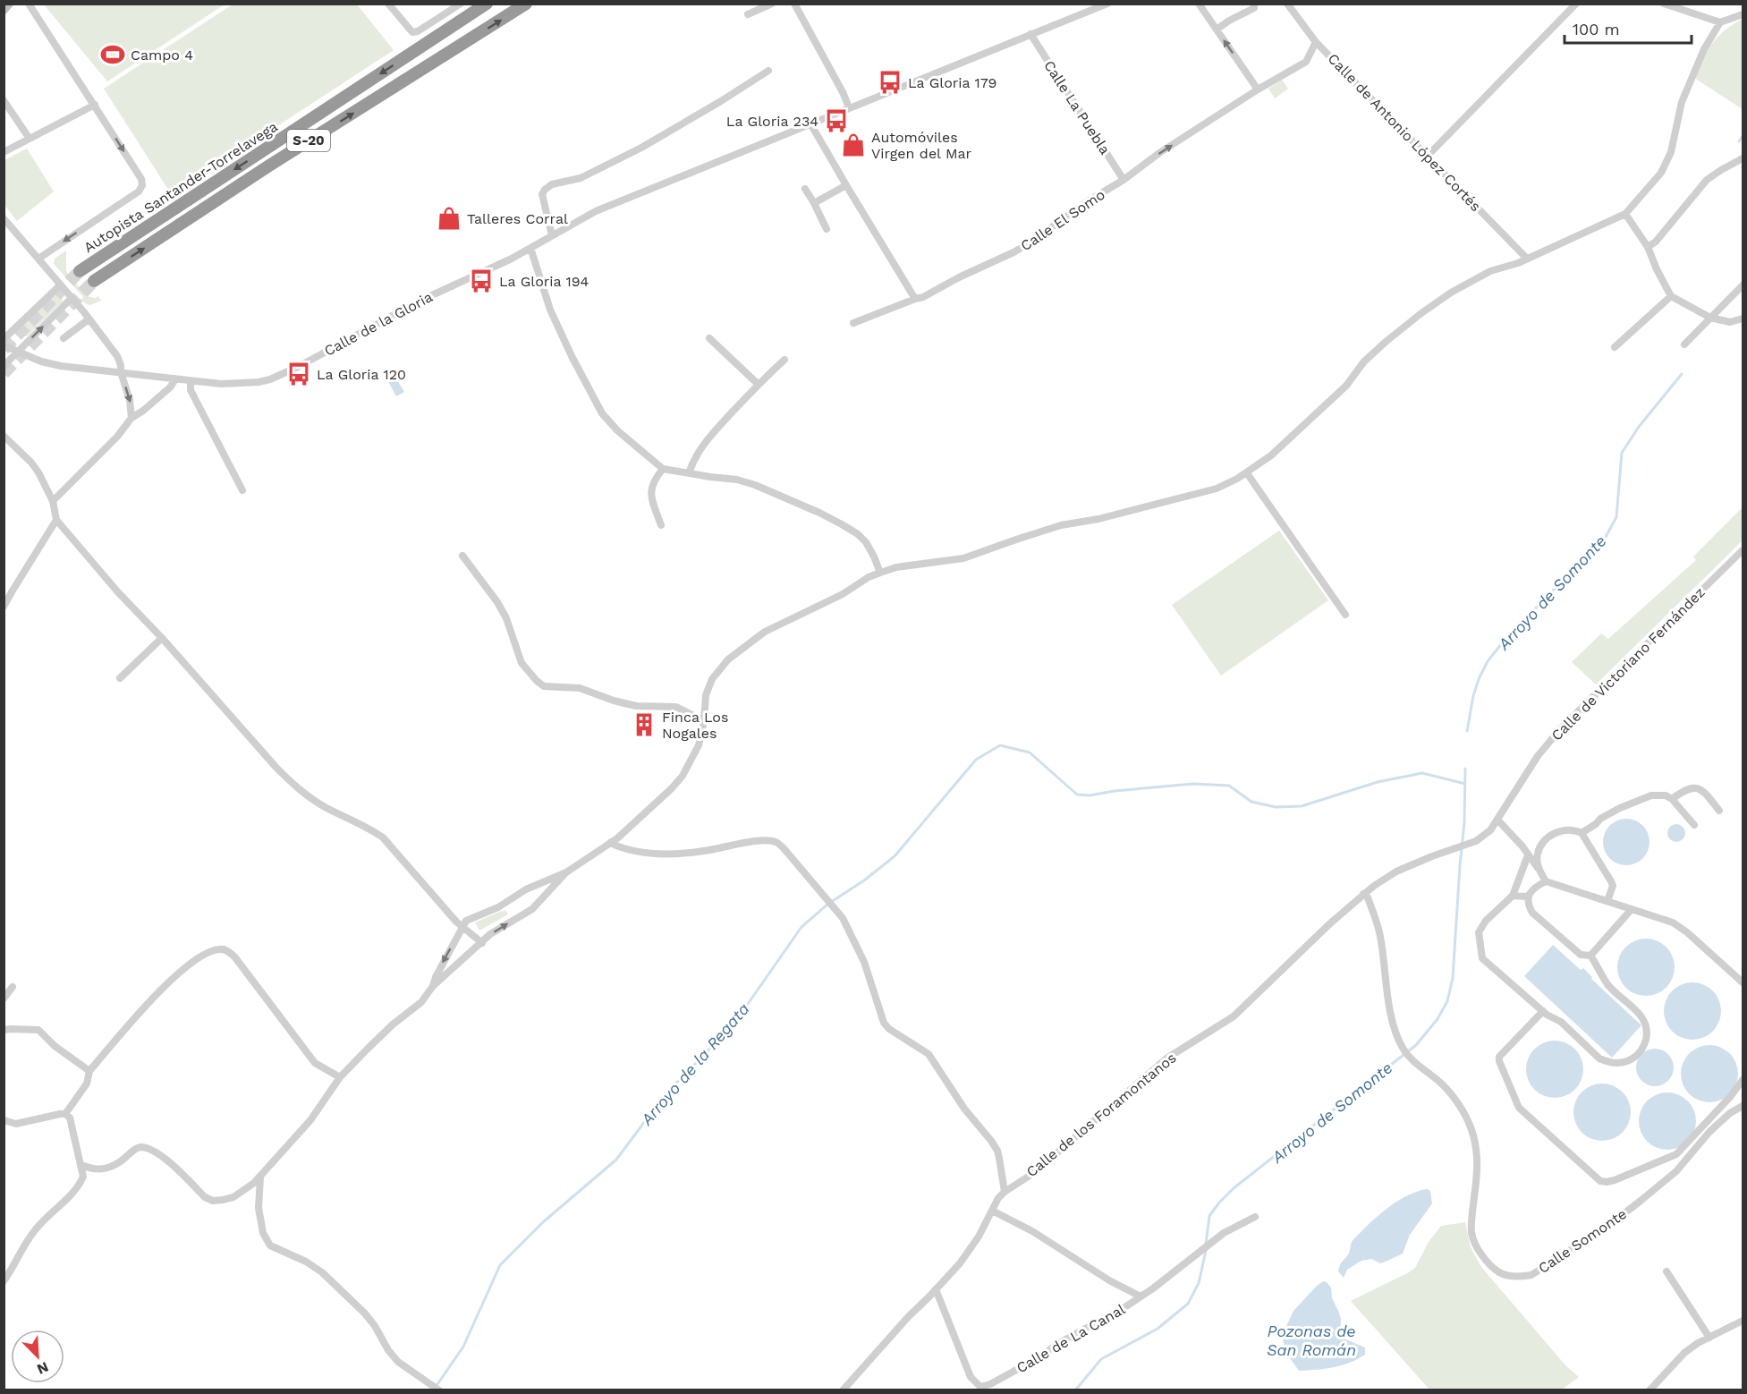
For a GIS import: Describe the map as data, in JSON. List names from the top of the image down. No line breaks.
{"streets":{"highway":["S-20","Autopista Santander-Torrelavega"],"street":["Calle La Puebla","Calle de Antonio López Cortés","Calle El Somo","Calle de la Gloria","Calle de Victoriano Fernández","Calle de los Foramontanos","Calle Somonte","Calle de La Canal"]},"crossings":[["Calle La Puebla","Calle El Somo"],["Calle La Puebla","Calle de la Gloria"],["Calle de Antonio López Cortés","Calle El Somo"],["Calle de Victoriano Fernández","Calle de los Foramontanos"],["Calle de los Foramontanos","Calle Somonte"],["Calle de los Foramontanos","Calle de La Canal"]],"water":["Arroyo de Somonte","Arroyo de la Regata","Pozonas de San Román"],"places":{"sports":["Campo 4"],"bus stop":["La Gloria 179","La Gloria 234","La Gloria 194","La Gloria 120"],"shop":["Automóviles Virgen del Mar","Talleres Corral"],"building":["Finca Los Nogales"]},"scale_bar":"100 m","north":"bottom right"}
